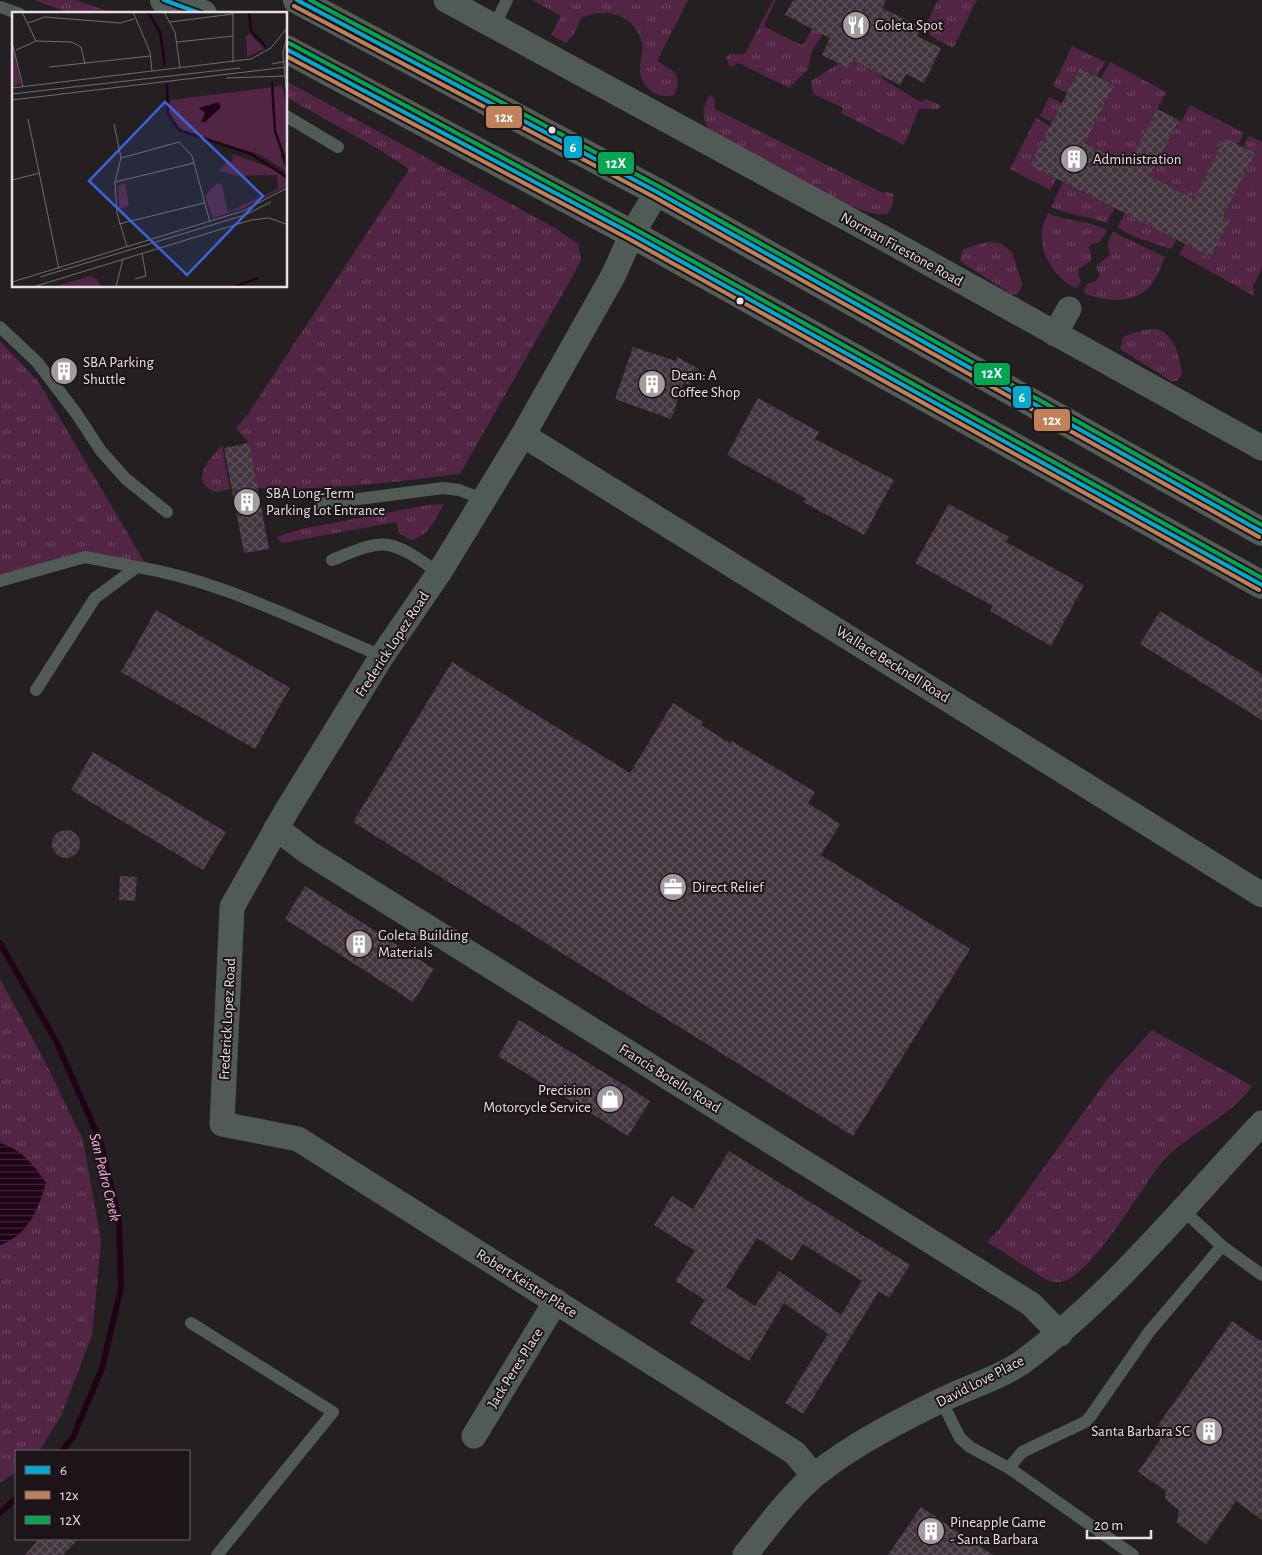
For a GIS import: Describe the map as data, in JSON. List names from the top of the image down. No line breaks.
{"streets":{"street":["Norman Firestone Road","Frederick Lopez Road","Wallace Becknell Road","Francis Botello Road","Robert Keister Place","Jack Peres Place","David Love Place"]},"crossings":[["Frederick Lopez Road","Wallace Becknell Road"],["Frederick Lopez Road","Francis Botello Road"],["Frederick Lopez Road","Robert Keister Place"],["Francis Botello Road","David Love Place"],["Robert Keister Place","Jack Peres Place"],["Robert Keister Place","David Love Place"]],"water":["San Pedro Creek"],"places":{"restaurant":["Goleta Spot"],"building":["Administration","SBA Parking Shuttle","Dean: A Coffee Shop","SBA Long-Term Parking Lot Entrance","Goleta Building Materials","Santa Barbara SC","Pineapple Game - Santa Barbara"],"office":["Direct Relief"],"shop":["Precision Motorcycle Service"]},"lines":["transit line 6","transit line 12X","transit line 12x"],"legend":["6","12x","12X"],"scale_bar":"20 m"}
